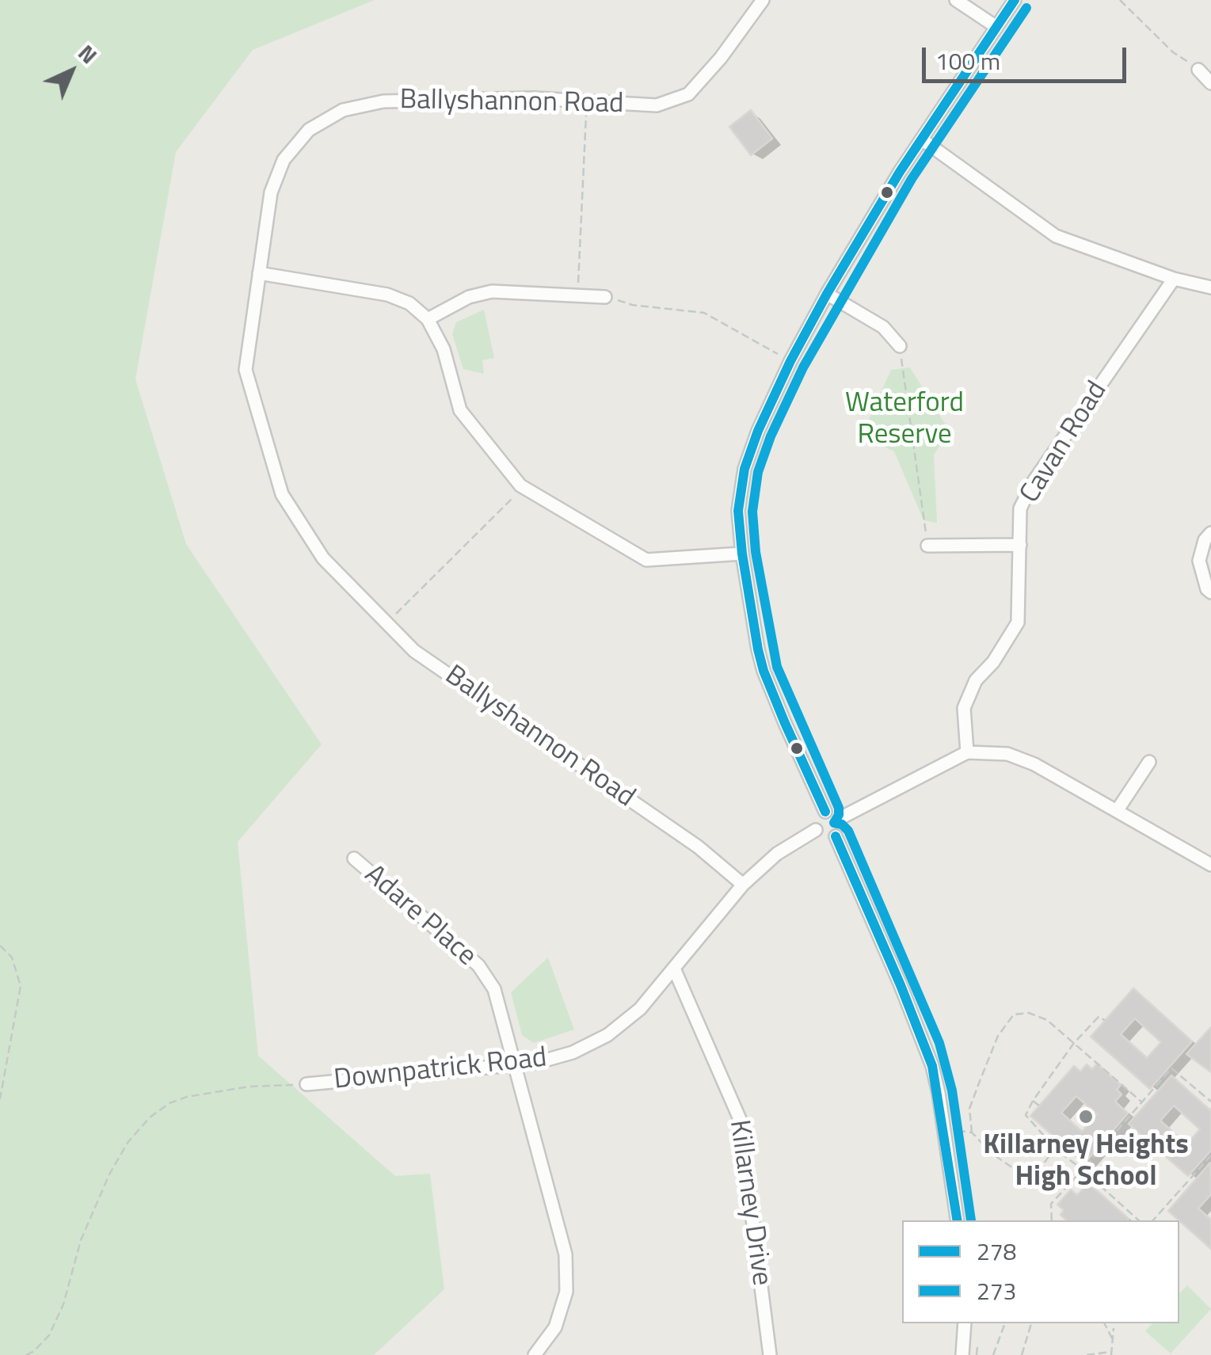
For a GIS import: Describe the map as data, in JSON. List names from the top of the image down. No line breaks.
{"streets":{"street":["Ballyshannon Road","Cavan Road","Adare Place","Downpatrick Road","Killarney Drive"]},"crossings":[["Ballyshannon Road","Downpatrick Road"],["Adare Place","Downpatrick Road"],["Downpatrick Road","Killarney Drive"]],"parks":["Waterford Reserve"],"places":["Killarney Heights High School"],"lines":["transit line 278","transit line 273"],"legend":["278","273"],"scale_bar":"100 m","north":"top right"}
